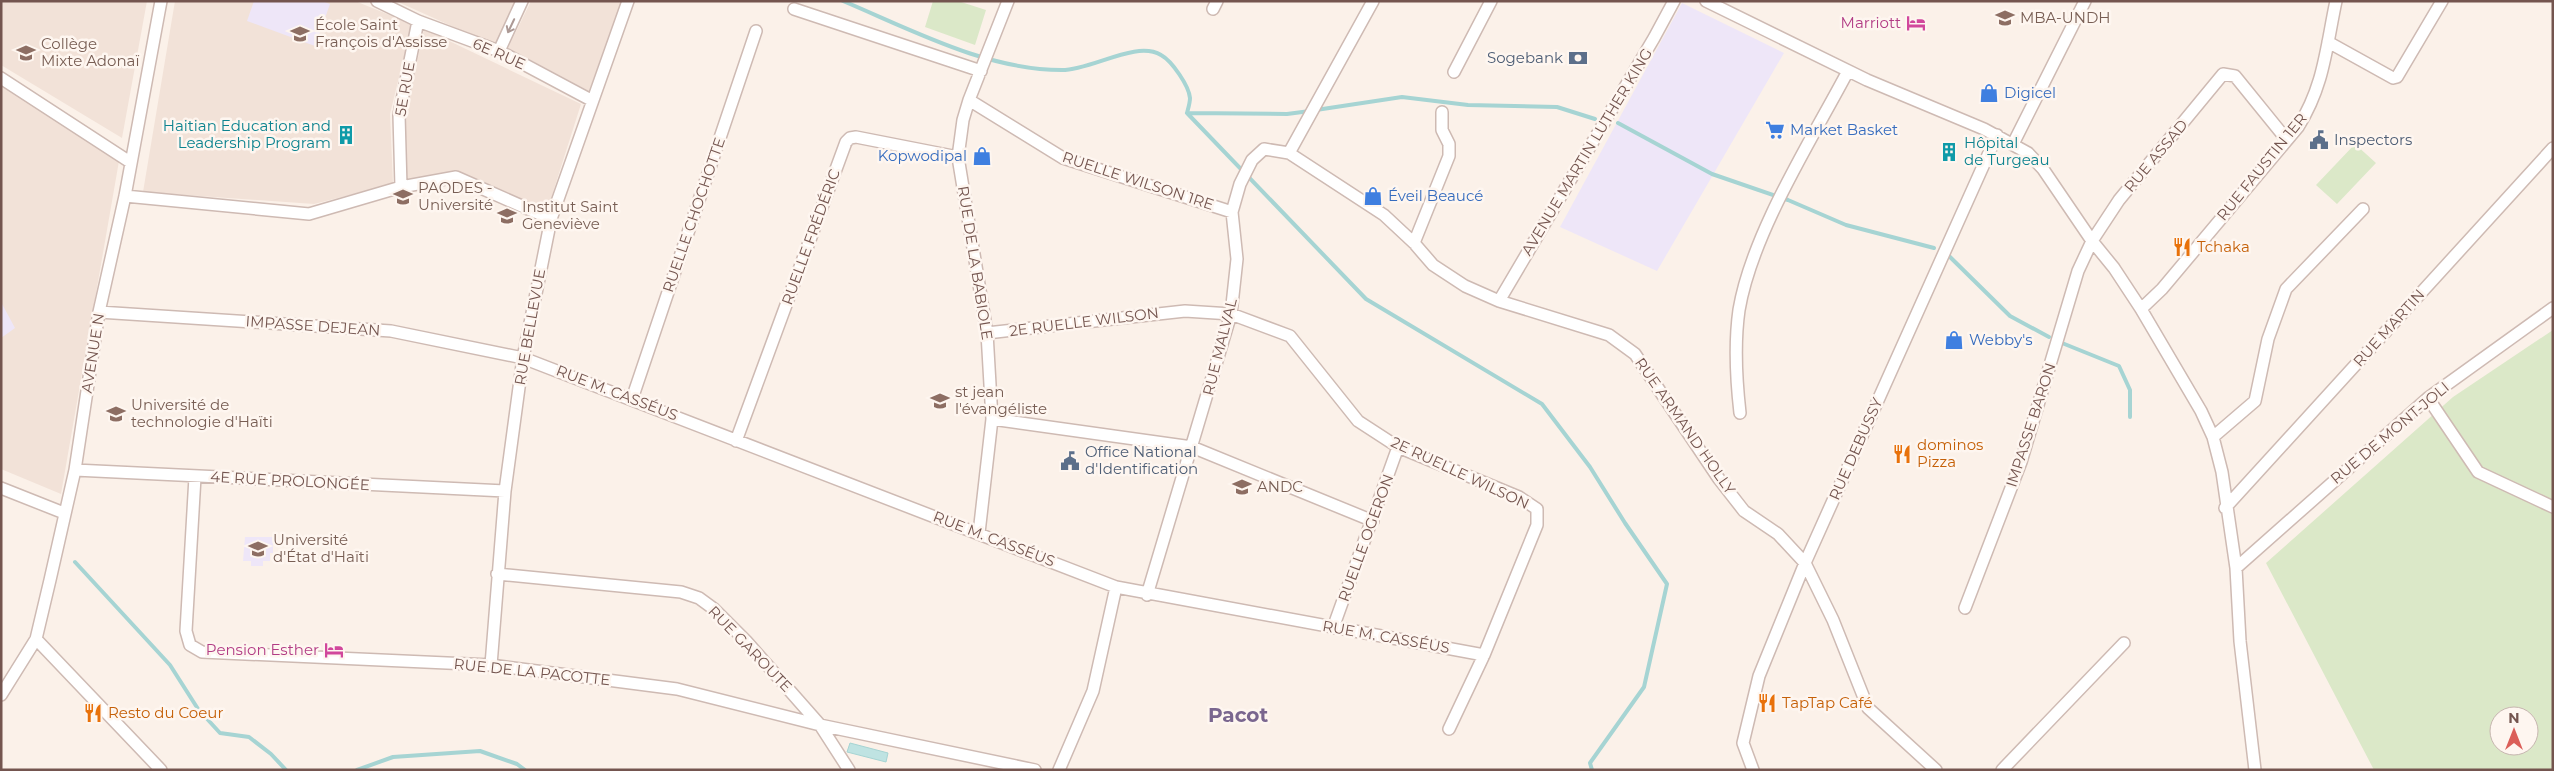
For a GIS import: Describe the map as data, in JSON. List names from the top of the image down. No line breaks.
{"streets":{"street":["6E RUE","5E RUE","AVENUE MARTIN LUTHER KING","RUE ASSAD","RUE FAUSTIN 1ER","RUELLE WILSON 1RE","RUELLE CHOCHOTTE","RUELLE FRÉDÉRIC","RUE DE LA BABIOLE","2E RUELLE WILSON","IMPASSE DEJEAN","RUE BELLEVUE","RUE MARTIN","RUE MALVAL","AVENUE N","RUE M. CASSÉUS","IMPASSE BARON","RUE ARMAND HOLLY","RUE DE MONT-JOLI","RUE DEBUSSY","4E RUE PROLONGÉE","RUELLE OGERON","RUE GAROUTE","RUE DE LA PACOTTE"]},"crossings":[["6E RUE","5E RUE"],["6E RUE","RUE BELLEVUE"],["AVENUE MARTIN LUTHER KING","RUE ARMAND HOLLY"],["RUE ASSAD","RUE FAUSTIN 1ER"],["RUE ASSAD","IMPASSE BARON"],["RUELLE WILSON 1RE","RUE DE LA BABIOLE"],["RUELLE WILSON 1RE","RUE MALVAL"],["RUELLE CHOCHOTTE","RUE M. CASSÉUS"],["RUELLE FRÉDÉRIC","RUE DE LA BABIOLE"],["RUELLE FRÉDÉRIC","RUE M. CASSÉUS"],["RUE DE LA BABIOLE","2E RUELLE WILSON"],["RUE DE LA BABIOLE","RUE M. CASSÉUS"],["2E RUELLE WILSON","RUE MALVAL"],["2E RUELLE WILSON","RUE M. CASSÉUS"],["2E RUELLE WILSON","RUELLE OGERON"],["IMPASSE DEJEAN","RUE BELLEVUE"],["IMPASSE DEJEAN","AVENUE N"],["IMPASSE DEJEAN","RUE M. CASSÉUS"],["RUE BELLEVUE","RUE M. CASSÉUS"],["RUE BELLEVUE","4E RUE PROLONGÉE"],["RUE BELLEVUE","RUE GAROUTE"],["RUE BELLEVUE","RUE DE LA PACOTTE"],["RUE MALVAL","RUE M. CASSÉUS"],["RUE MALVAL","RUE ARMAND HOLLY"],["AVENUE N","4E RUE PROLONGÉE"],["RUE M. CASSÉUS","RUELLE OGERON"],["RUE ARMAND HOLLY","RUE DEBUSSY"],["4E RUE PROLONGÉE","RUE DE LA PACOTTE"],["RUE GAROUTE","RUE DE LA PACOTTE"]],"districts":["Pacot"],"places":{"school or university":["MBA-UNDH","École Saint François d'Assisse","Collège Mixte Adonaï","PAODES - Université","Institut Saint Geneviève","st jean l'évangéliste","Université de technologie d'Haïti","ANDC","Université d'État d'Haïti"],"hotel":["Marriott","Pension Esther"],"bank":["Sogebank"],"shop":["Digicel","Kopwodipal","Éveil Beaucé","Webby's"],"supermarket":["Market Basket"],"building":["Haitian Education and Leadership Program","Hôpital de Turgeau"],"public building":["Inspectors","Office National d'Identification"],"restaurant":["Tchaka","dominos Pizza","TapTap Café","Resto du Coeur"]},"north":"top"}
